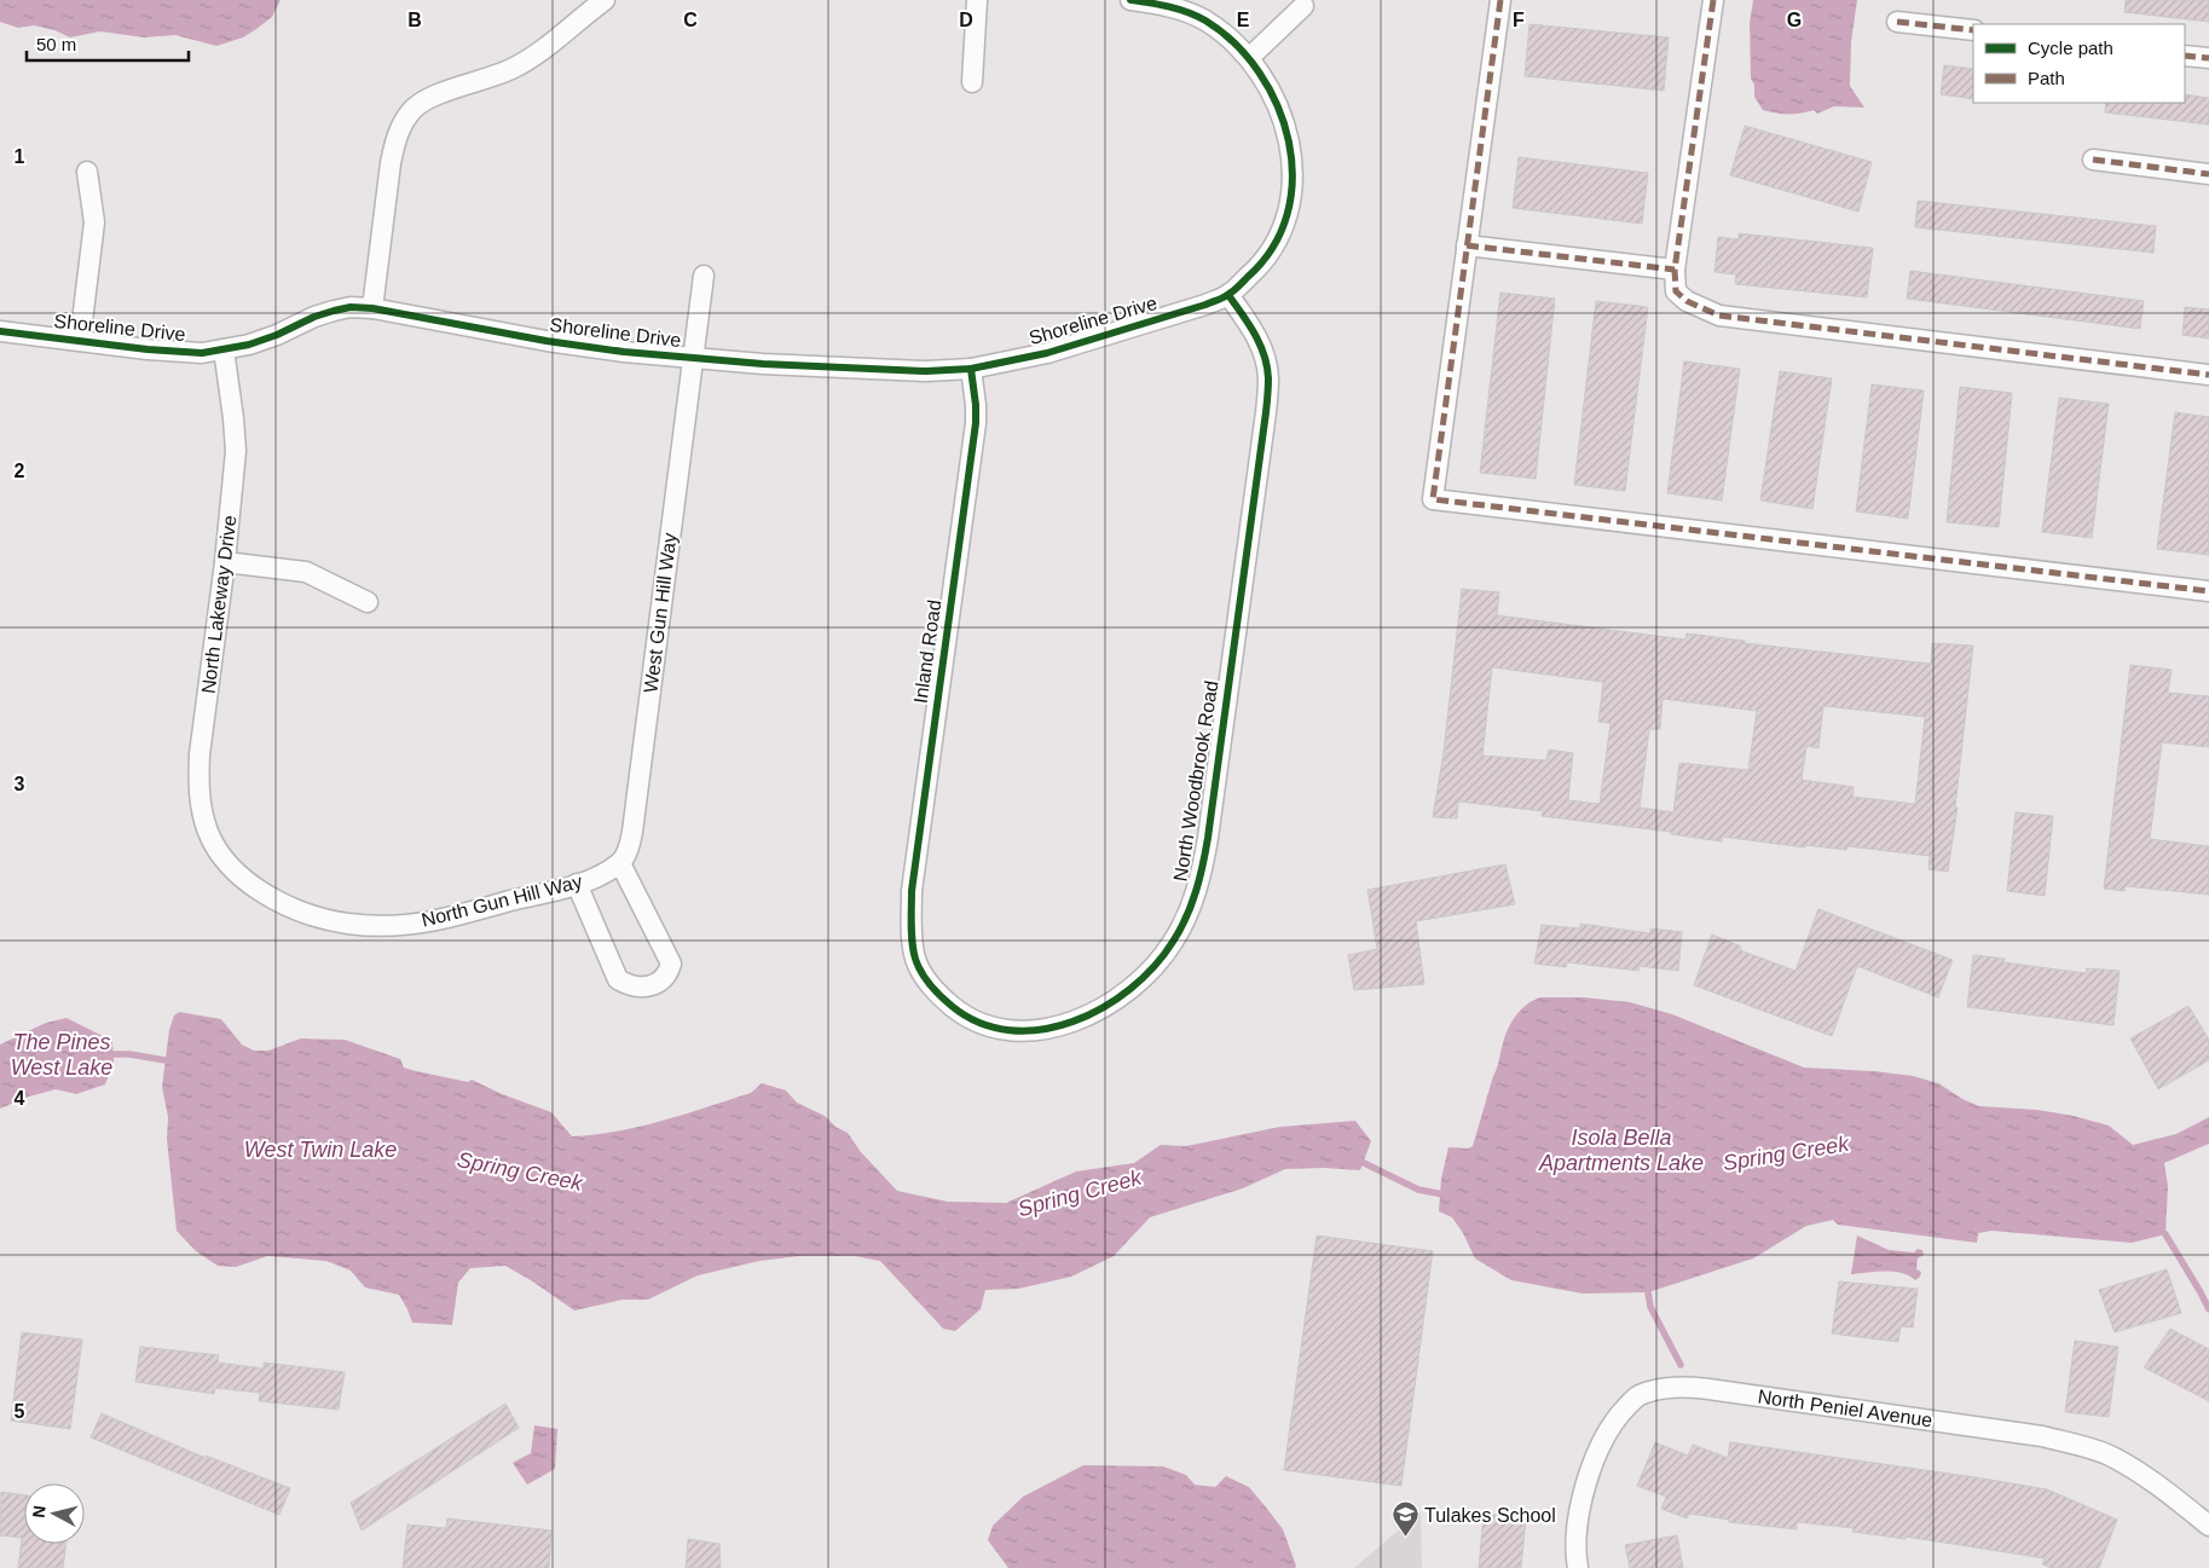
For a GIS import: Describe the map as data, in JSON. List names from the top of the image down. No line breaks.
{"streets":{"street":["Shoreline Drive","North Lakeway Drive","West Gun Hill Way","Inland Road","North Woodbrook Road","North Gun Hill Way","North Peniel Avenue"]},"crossings":[["Shoreline Drive","North Lakeway Drive"],["Shoreline Drive","West Gun Hill Way"],["Shoreline Drive","Inland Road"],["Shoreline Drive","North Woodbrook Road"],["North Lakeway Drive","North Gun Hill Way"],["West Gun Hill Way","North Gun Hill Way"],["Inland Road","North Woodbrook Road"]],"water":["The Pines West Lake","Isola Bella Apartments Lake","West Twin Lake","Spring Creek"],"places":{"school or university":["Tulakes School"]},"legend":["Cycle path","Path"],"scale_bar":"50 m","north":"left","grid":{"columns":["B","C","D","E","F","G"],"rows":["1","2","3","4","5"]}}
